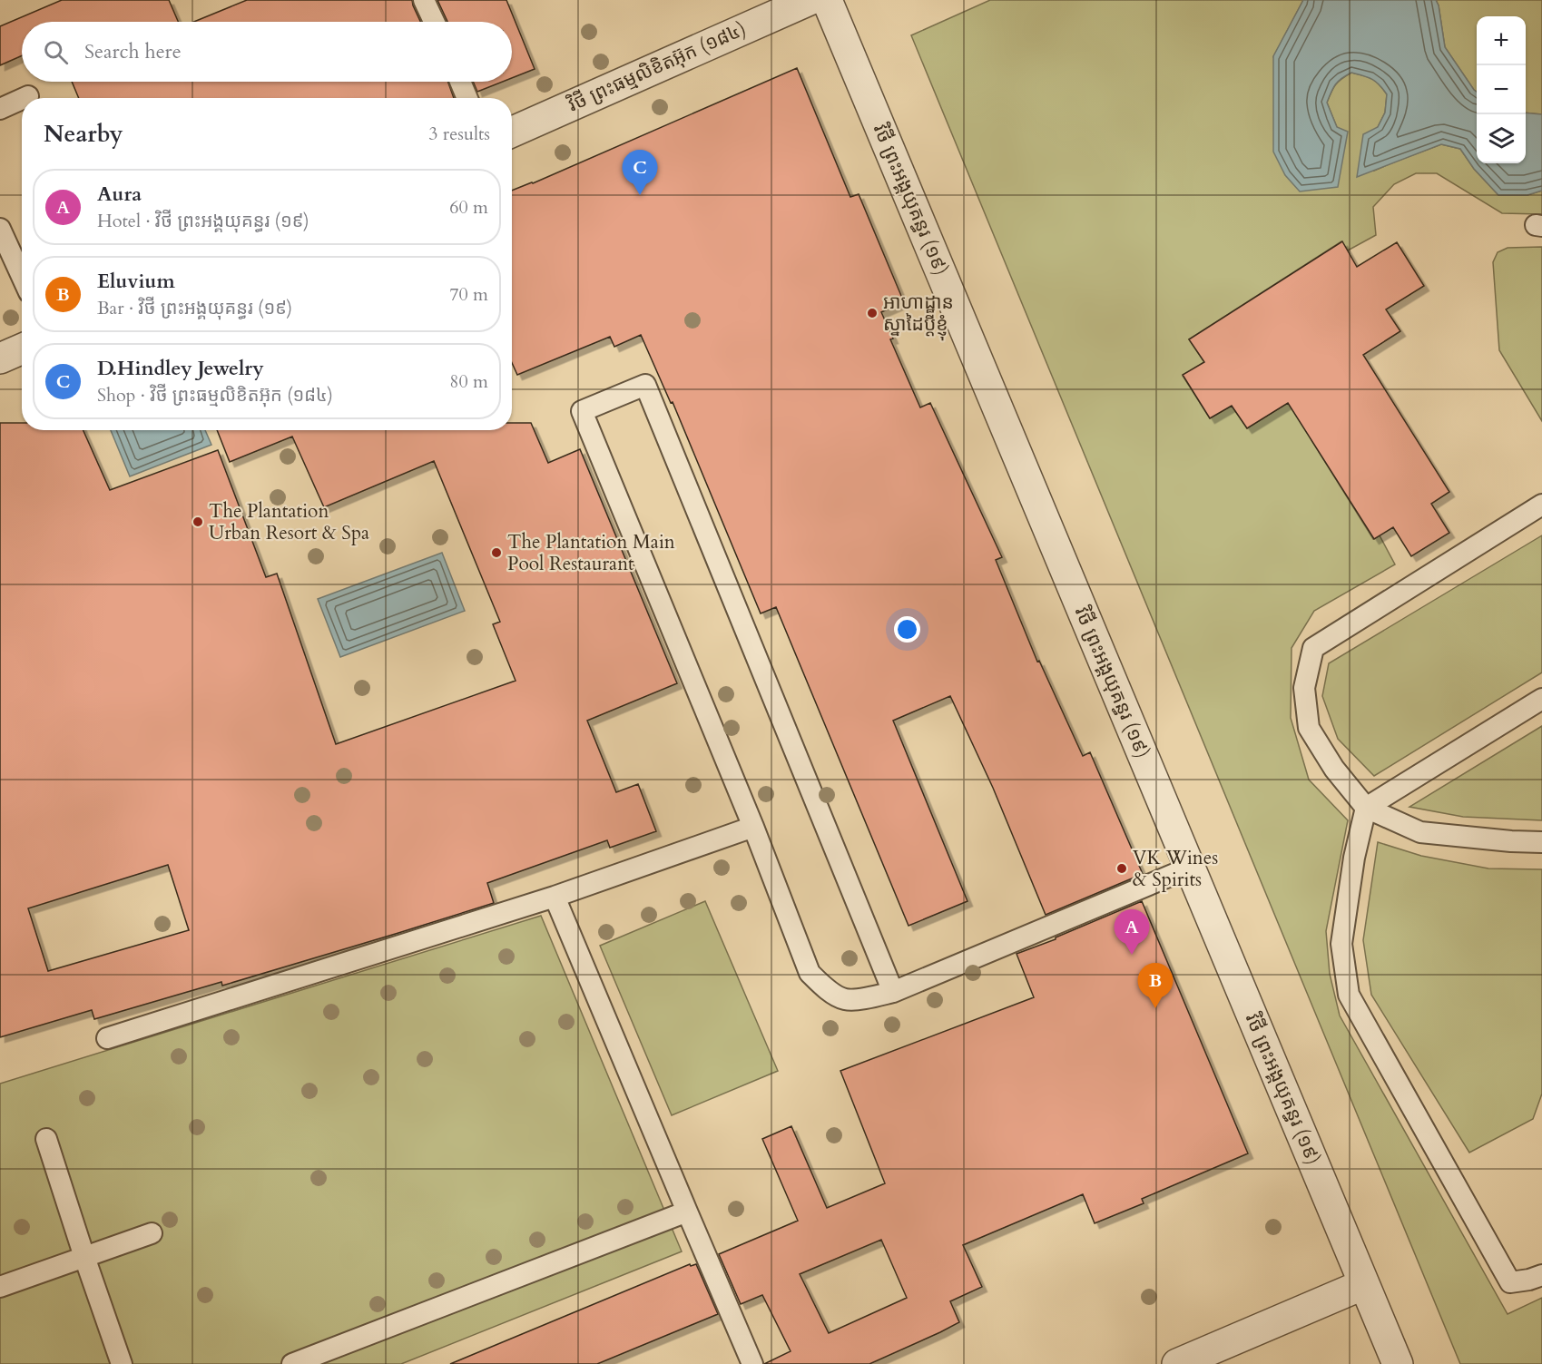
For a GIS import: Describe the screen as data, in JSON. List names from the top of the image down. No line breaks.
{"streets":{"street":["វិថី ព្រះធម្មលិខិតអ៊ុក (១៨៤)","វិថី ព្រះអង្គយុគន្ធរ (១៩)"]},"places":["អាហាដ្ឋាន ស្នាដៃប្ដីខ្ញុំ","The Plantation Urban Resort & Spa","The Plantation Main Pool Restaurant","VK Wines & Spirits"],"page":{"map_buttons":["+","−"],"search":"Search here","heading":["Nearby","3 results"],"pins":["C","A","B"],"list":[{"mark":"A","name":"Aura","note":"Hotel · វិថី ព្រះអង្គយុគន្ធរ (១៩)","value":"60 m"},{"mark":"B","name":"Eluvium","note":"Bar · វិថី ព្រះអង្គយុគន្ធរ (១៩)","value":"70 m"},{"mark":"C","name":"D.Hindley Jewelry","note":"Shop · វិថី ព្រះធម្មលិខិតអ៊ុក (១៨៤)","value":"80 m"}]}}
